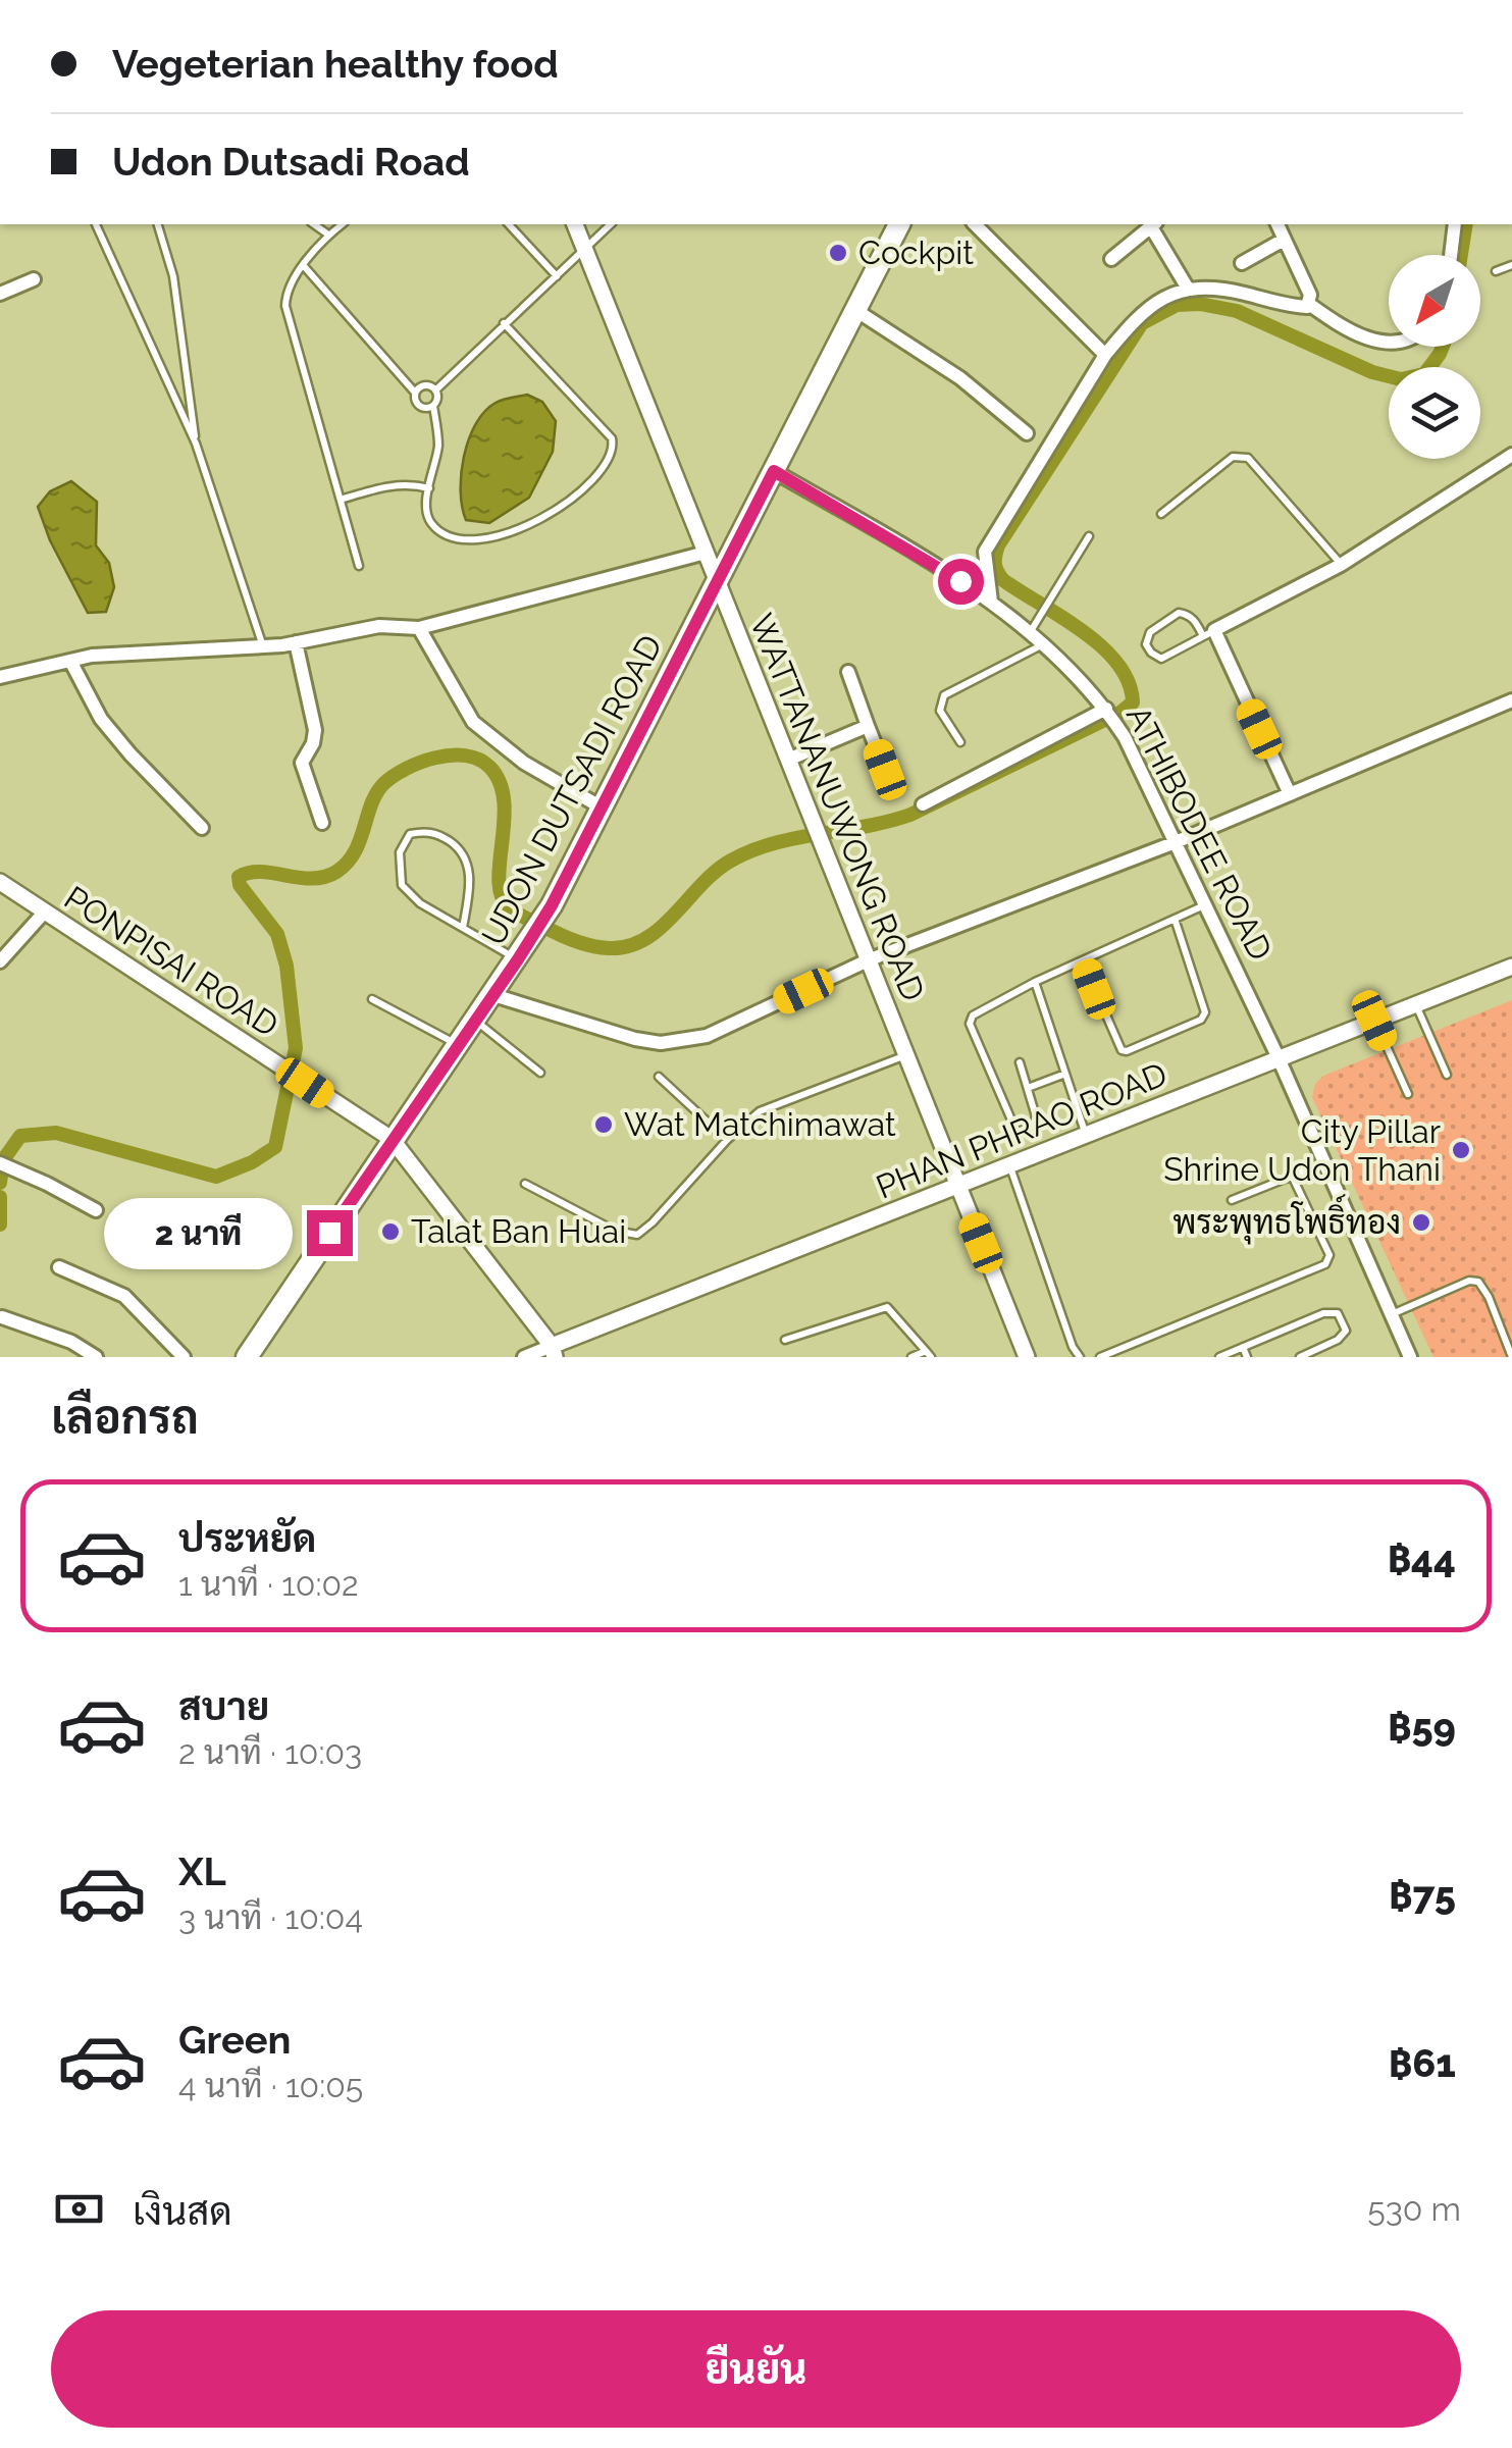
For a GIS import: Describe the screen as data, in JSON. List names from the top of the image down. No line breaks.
{"streets":{"main road":["UDON DUTSADI ROAD"],"street":["WATTANANUWONG ROAD","ATHIBODEE ROAD","PONPISAI ROAD","PHAN PHRAO ROAD"]},"crossings":[["UDON DUTSADI ROAD","WATTANANUWONG ROAD"],["UDON DUTSADI ROAD","ATHIBODEE ROAD"],["UDON DUTSADI ROAD","PONPISAI ROAD"],["WATTANANUWONG ROAD","PHAN PHRAO ROAD"],["ATHIBODEE ROAD","PHAN PHRAO ROAD"],["PONPISAI ROAD","PHAN PHRAO ROAD"]],"places":["Cockpit","Wat Matchimawat","City Pillar Shrine Udon Thani","พระพุทธโพธิ์ทอง","Talat Ban Huai"],"north":"bottom left","page":{"banner":["Vegeterian healthy food","Udon Dutsadi Road"],"bubble":"2 นาที","heading":"เลือกรถ","list":[{"name":"ประหยัด","note":"1 นาที · 10:02","value":"฿44"},{"name":"สบาย","note":"2 นาที · 10:03","value":"฿59"},{"name":"XL","note":"3 นาที · 10:04","value":"฿75"},{"name":"Green","note":"4 นาที · 10:05","value":"฿61"}],"pay":["เงินสด","530 m"],"buttons":"ยืนยัน"}}
